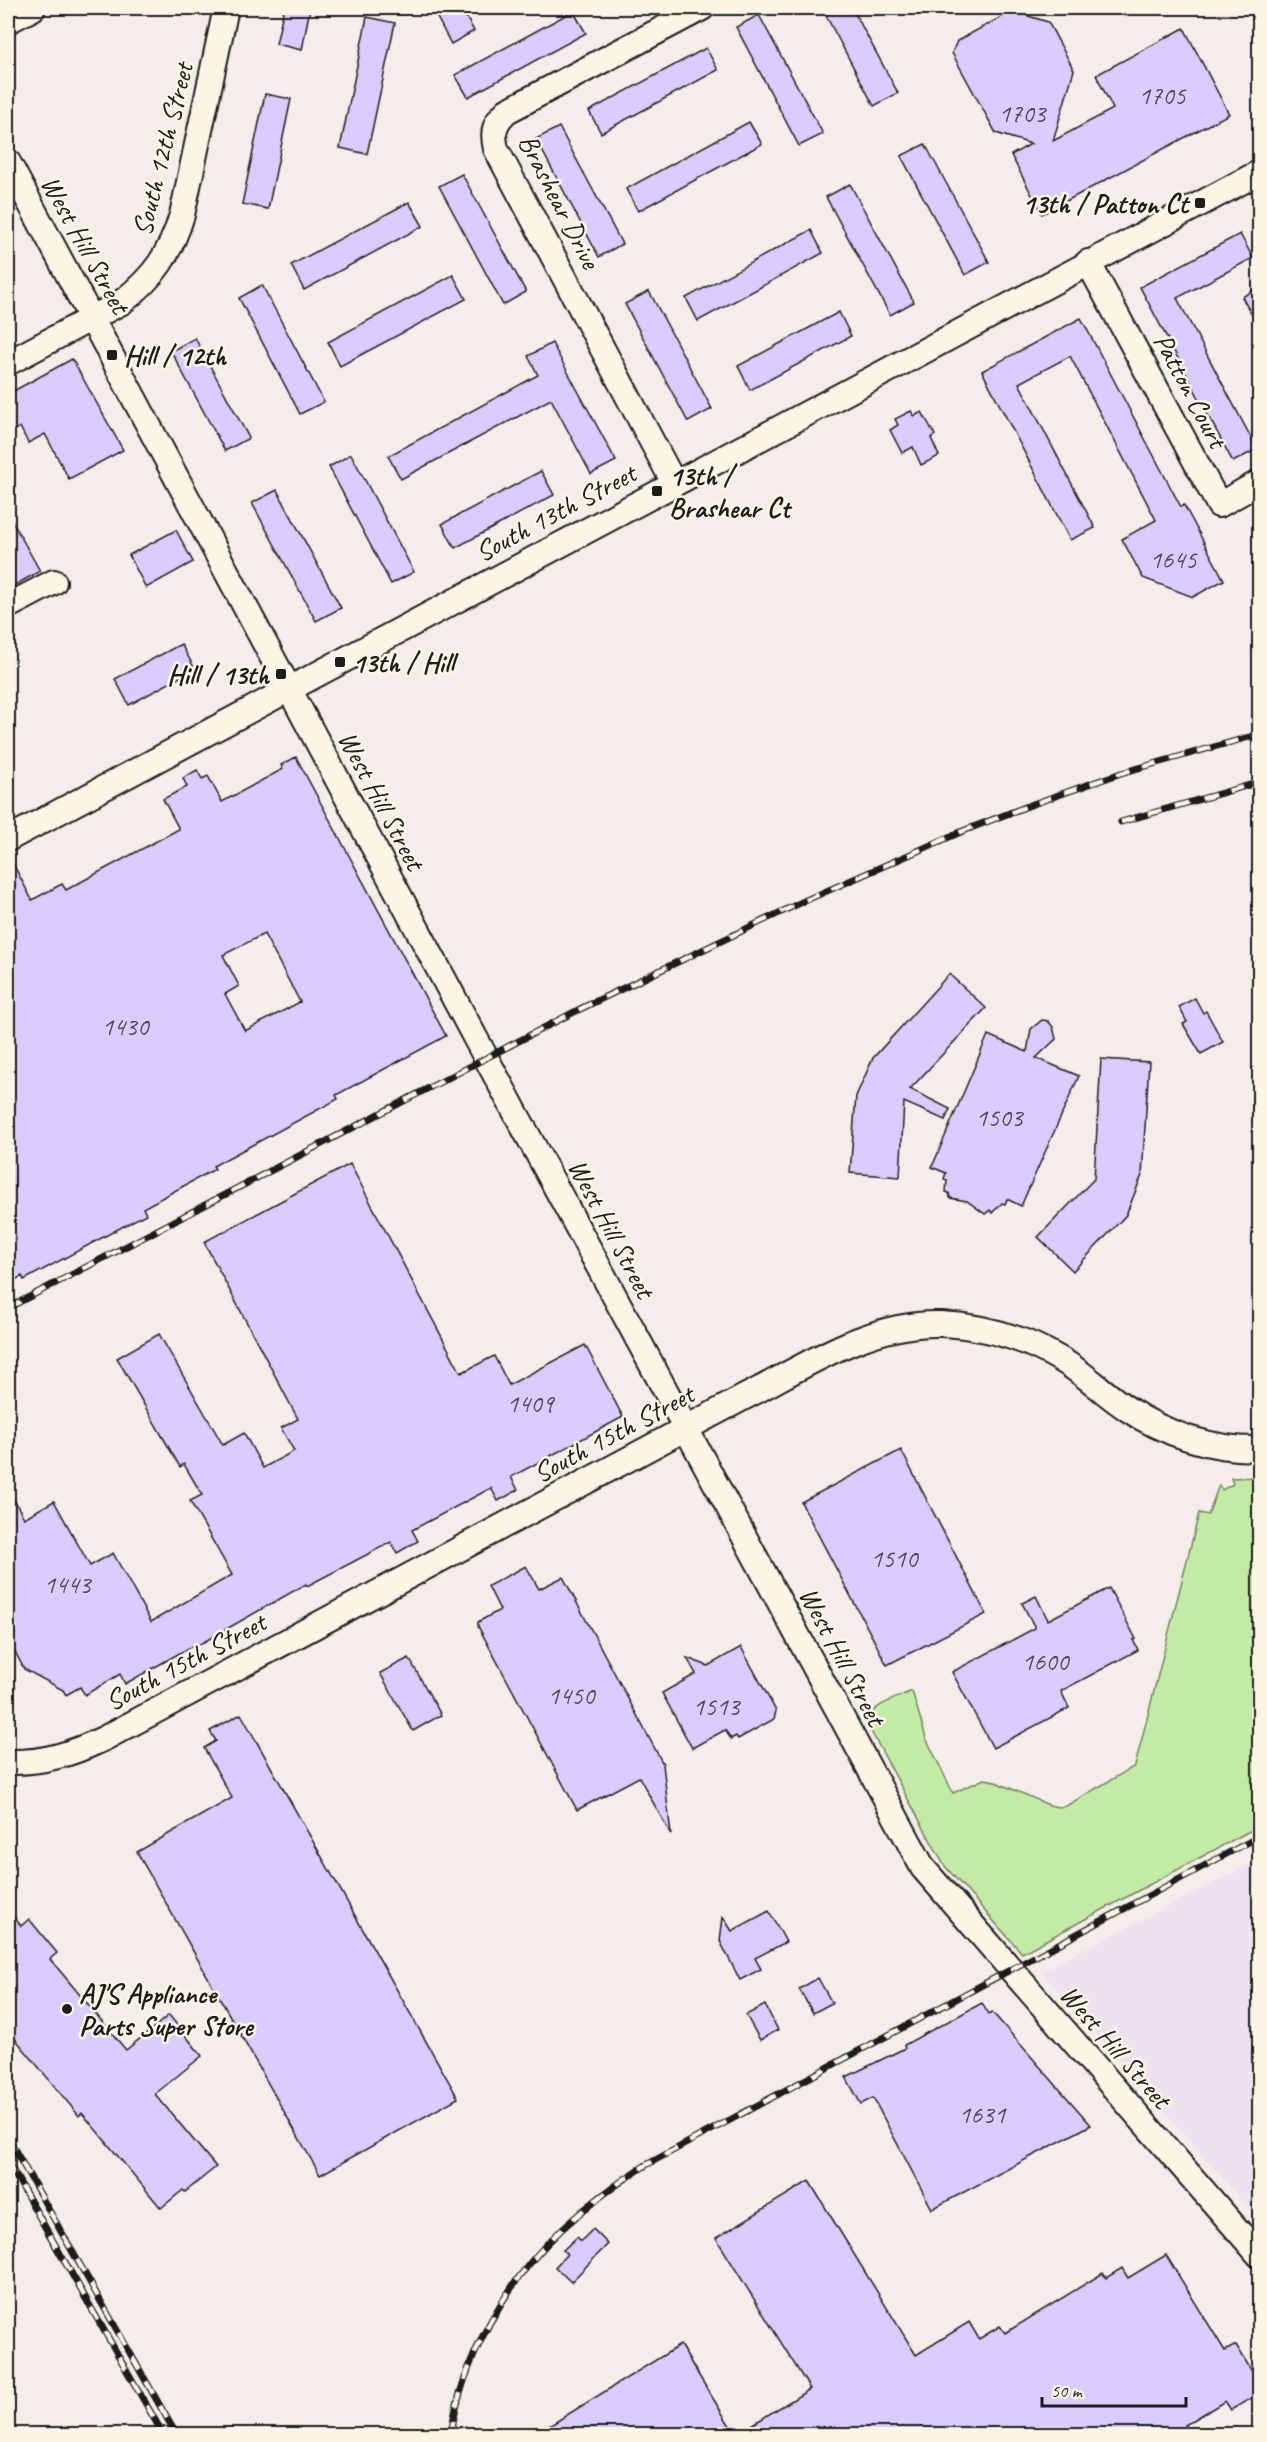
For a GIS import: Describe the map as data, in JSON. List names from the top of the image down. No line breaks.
{"streets":{"street":["South 12th Street","Brashear Drive","West Hill Street","Patton Court","South 13th Street","South 15th Street"]},"crossings":[["South 12th Street","West Hill Street"],["Brashear Drive","South 13th Street"],["West Hill Street","South 13th Street"],["West Hill Street","South 15th Street"],["Patton Court","South 13th Street"]],"places":{"transit":["13th / Patton Ct","Hill / 12th","13th / Brashear Ct","13th / Hill","Hill / 13th"],"other":["AJ'S Appliance Parts Super Store"]},"house_numbers":["1705","1703","1645","1430","1503","1409","1510","1443","1600","1450","1513","1631"],"scale_bar":"50 m"}
